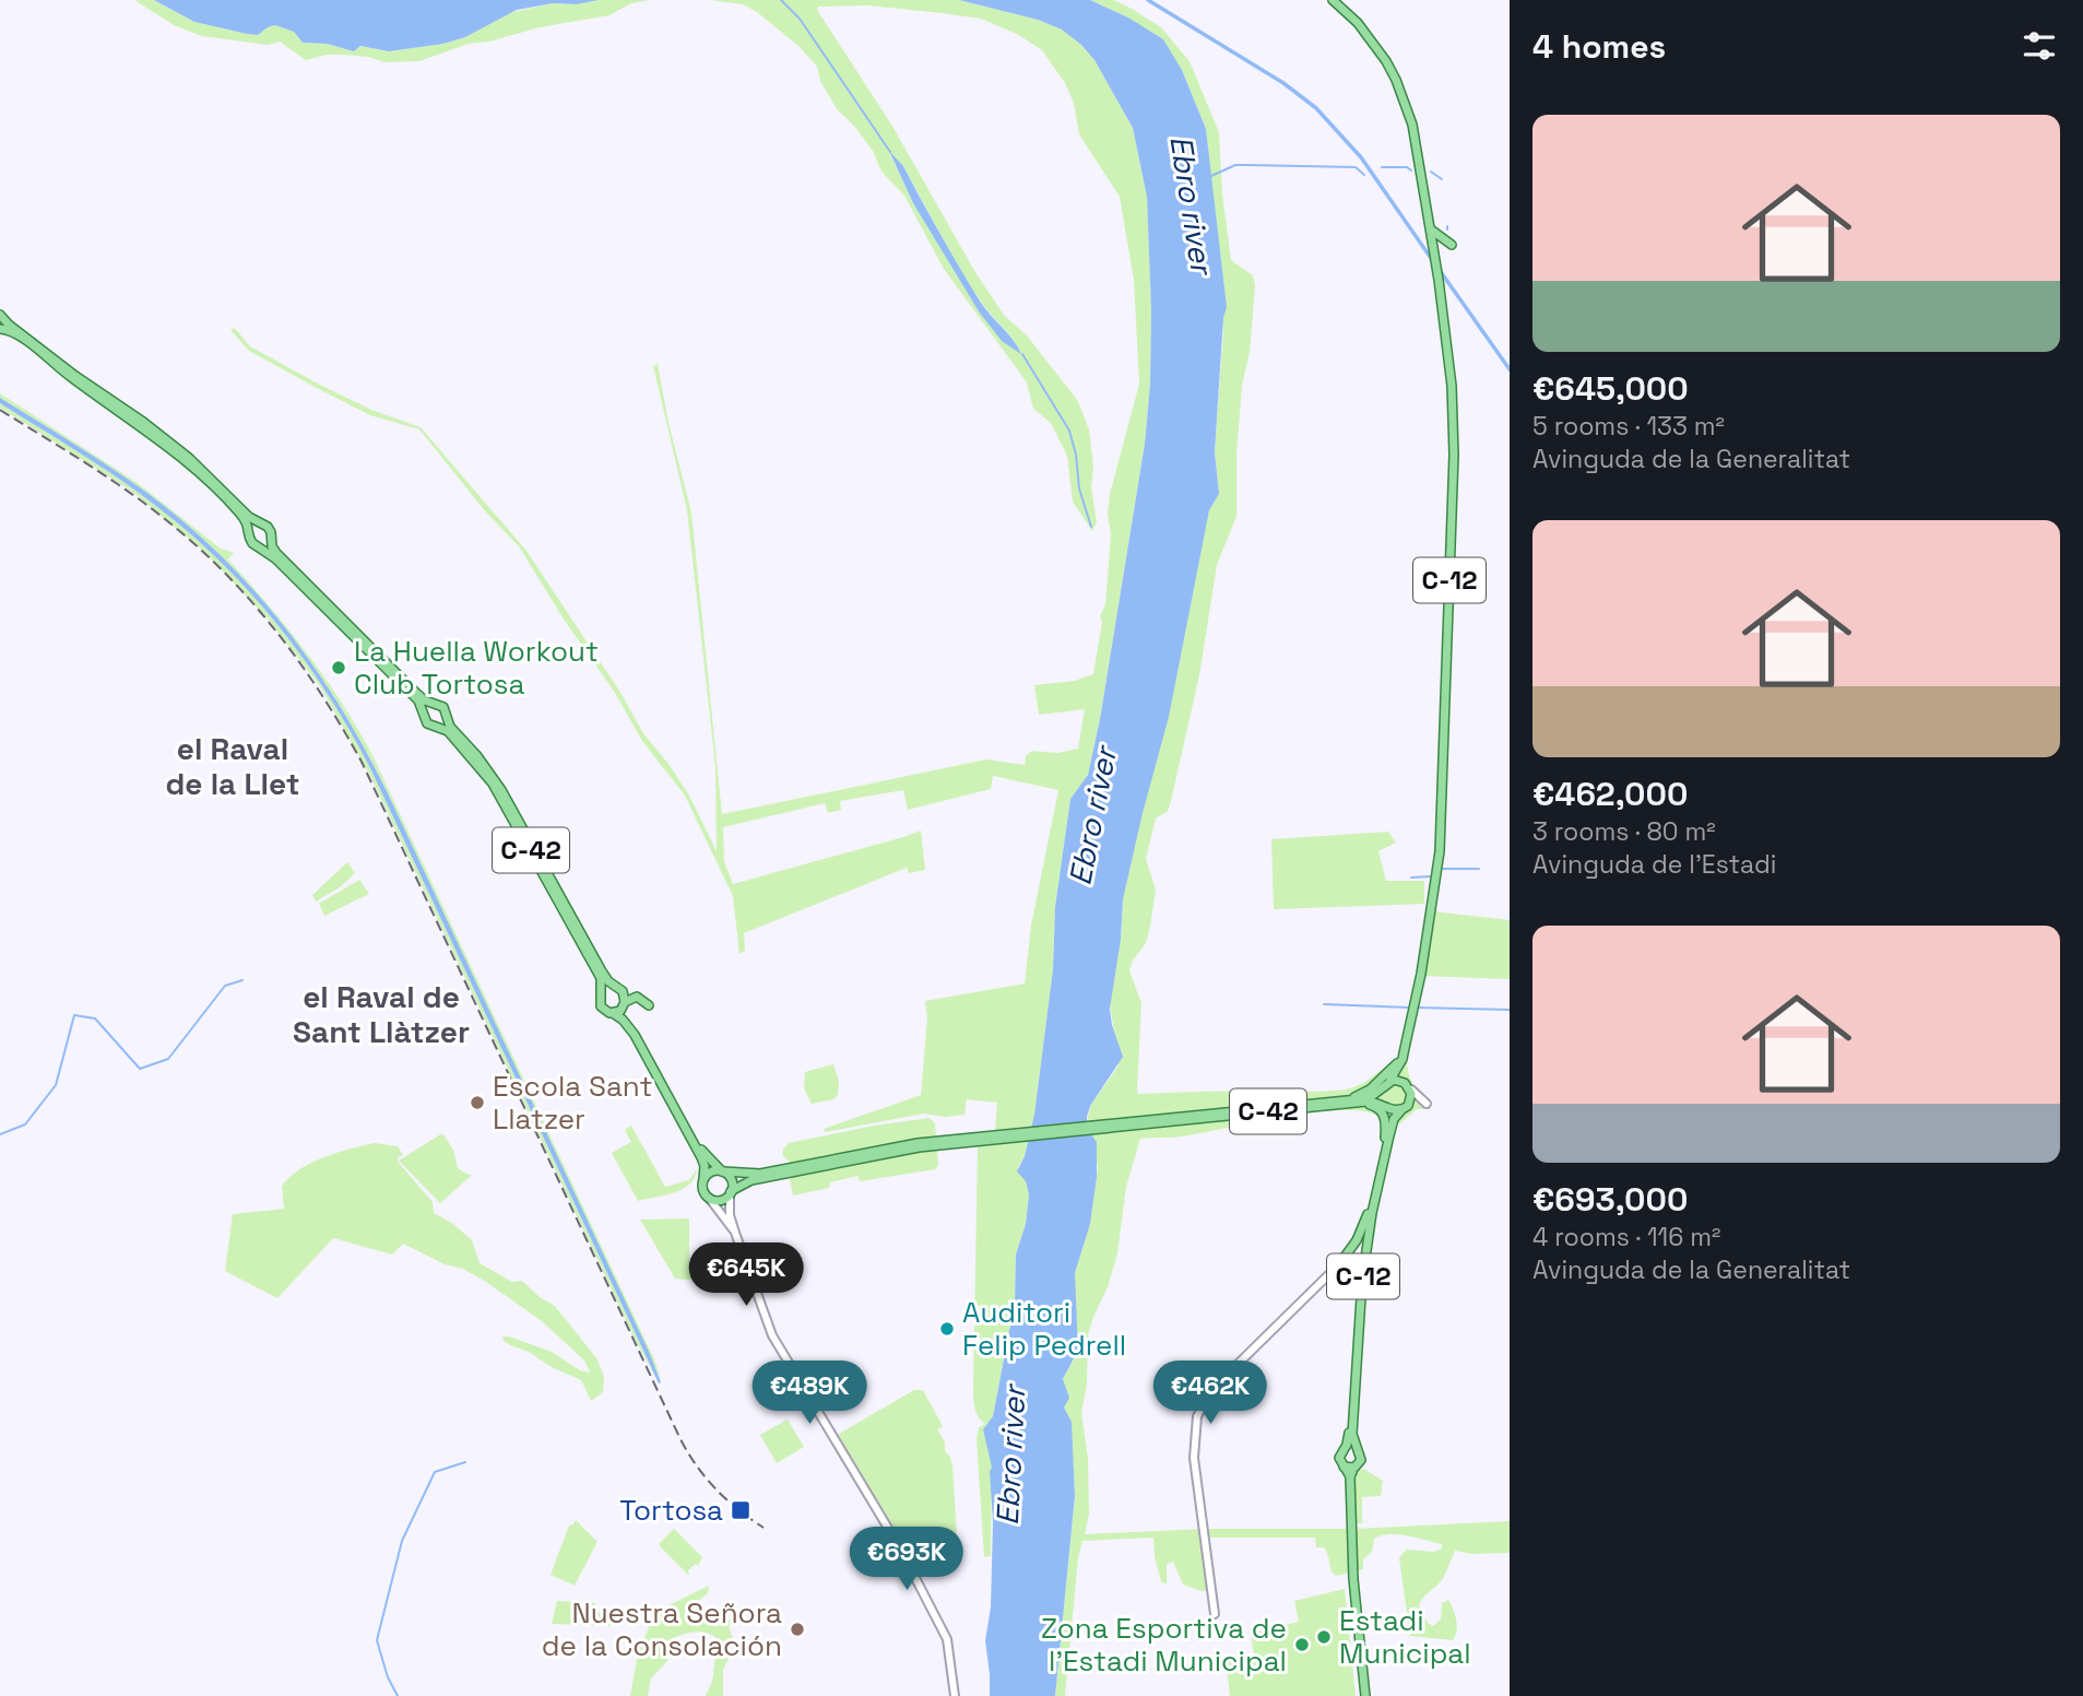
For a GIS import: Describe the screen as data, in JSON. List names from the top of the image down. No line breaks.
{"streets":{"main road":["C-12","C-42"]},"crossings":[["C-12","C-42"]],"districts":["el Raval de la Llet","el Raval de Sant Llàtzer"],"water":["Ebro river"],"places":{"other":["La Huella Workout Club Tortosa","Escola Sant Llatzer","Auditori Felip Pedrell","Nuestra Señora de la Consolación","Estadi Municipal","Zona Esportiva de l'Estadi Municipal"],"transit":["Tortosa"]},"page":{"heading":"4 homes","list":[{"name":"€645,000","note":"5 rooms · 133 m² · Avinguda de la Generalitat"},{"name":"€462,000","note":"3 rooms · 80 m² · Avinguda de l'Estadi"},{"name":"€693,000","note":"4 rooms · 116 m² · Avinguda de la Generalitat"}],"price":["€645K","€489K","€462K","€693K"]}}
